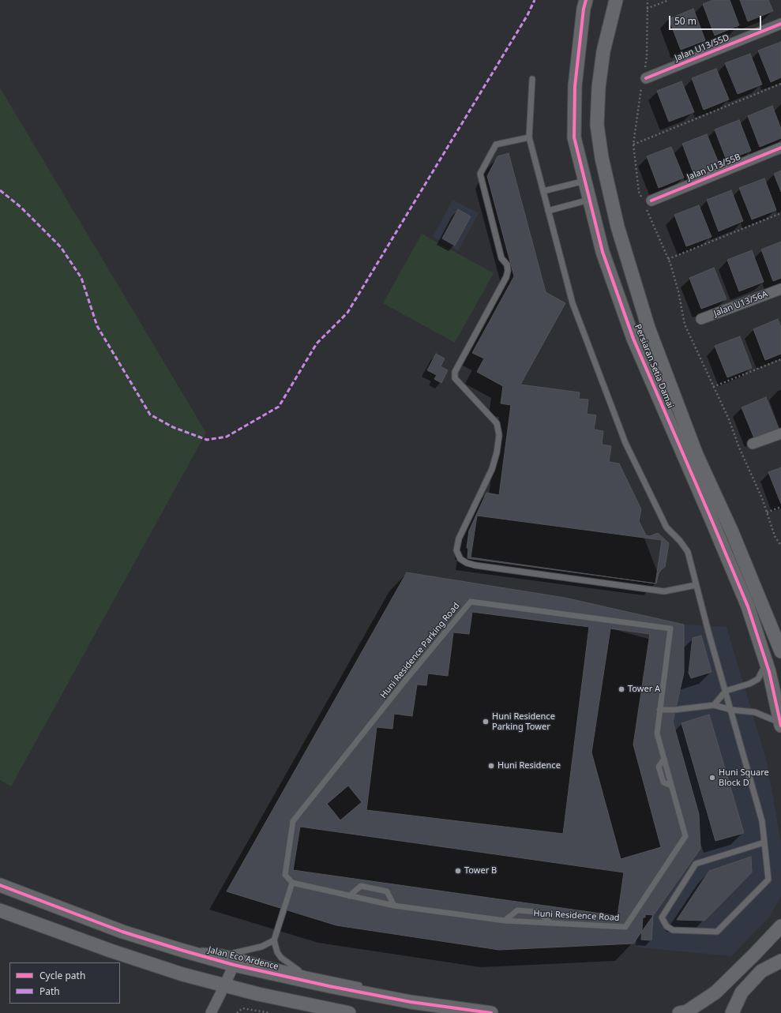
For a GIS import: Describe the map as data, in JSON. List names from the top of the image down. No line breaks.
{"streets":{"street":["Jalan U13/55D","Jalan U13/55B","Jalan U13/56A","Persiaran Setia Damai","Jalan Eco Ardence"],"lane":["Huni Residence Parking Road","Huni Residence Road"]},"crossings":[["Huni Residence Parking Road","Huni Residence Road"]],"places":["Tower A","Huni Residence Parking Tower","Huni Residence","Huni Square Block D","Tower B"],"legend":["Cycle path","Path"],"scale_bar":"50 m"}
